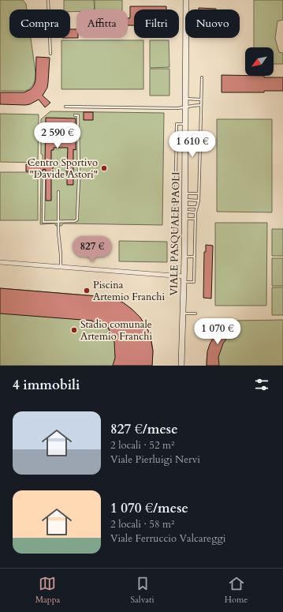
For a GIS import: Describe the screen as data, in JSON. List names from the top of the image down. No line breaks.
{"streets":{"street":["VIALE PASQUALE PAOLI"]},"places":["Centro Sportivo \"Davide Astori\"","Piscina Artemio Franchi","Stadio comunale Artemio Franchi"],"north":"bottom left","page":{"chip":["Compra","Affitta","Filtri","Nuovo"],"price":["2 590 €","1 610 €","827 €","1 070 €"],"heading":"4 immobili","list":[{"name":"827 €/mese","note":"2 locali · 52 m² · Viale Pierluigi Nervi"},{"name":"1 070 €/mese","note":"2 locali · 58 m² · Viale Ferruccio Valcareggi"}],"tabs":["Mappa","Salvati","Home"]}}
